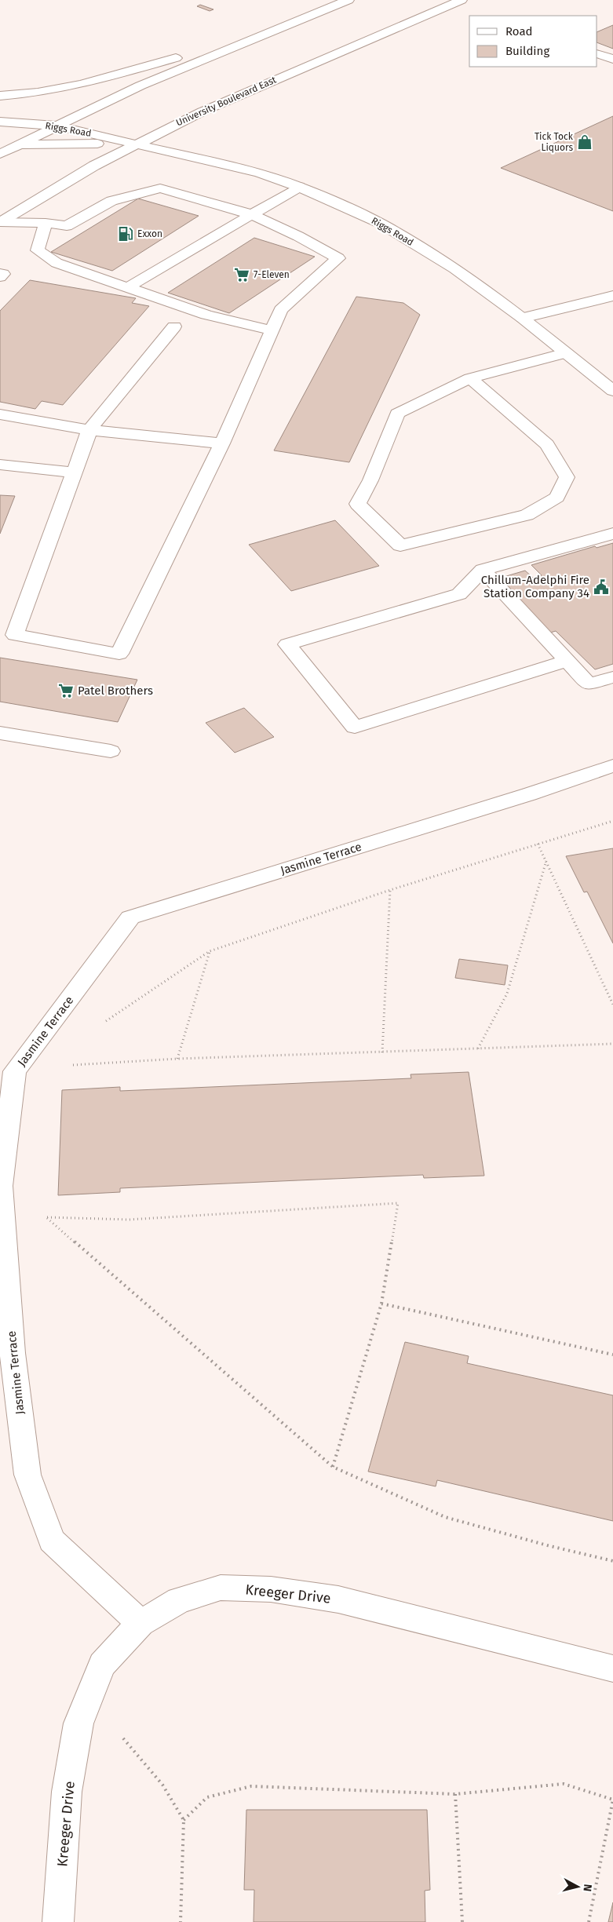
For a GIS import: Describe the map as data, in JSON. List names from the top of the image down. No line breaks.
{"streets":{"main road":["University Boulevard East","Riggs Road","Jasmine Terrace","Kreeger Drive"]},"crossings":[["University Boulevard East","Riggs Road"],["Jasmine Terrace","Kreeger Drive"]],"places":{"shop":["Tick Tock Liquors"],"fuel station":["Exxon"],"supermarket":["7-Eleven","Patel Brothers"],"public building":["Chillum-Adelphi Fire Station Company 34"]},"legend":["Road","Building"],"north":"right"}
